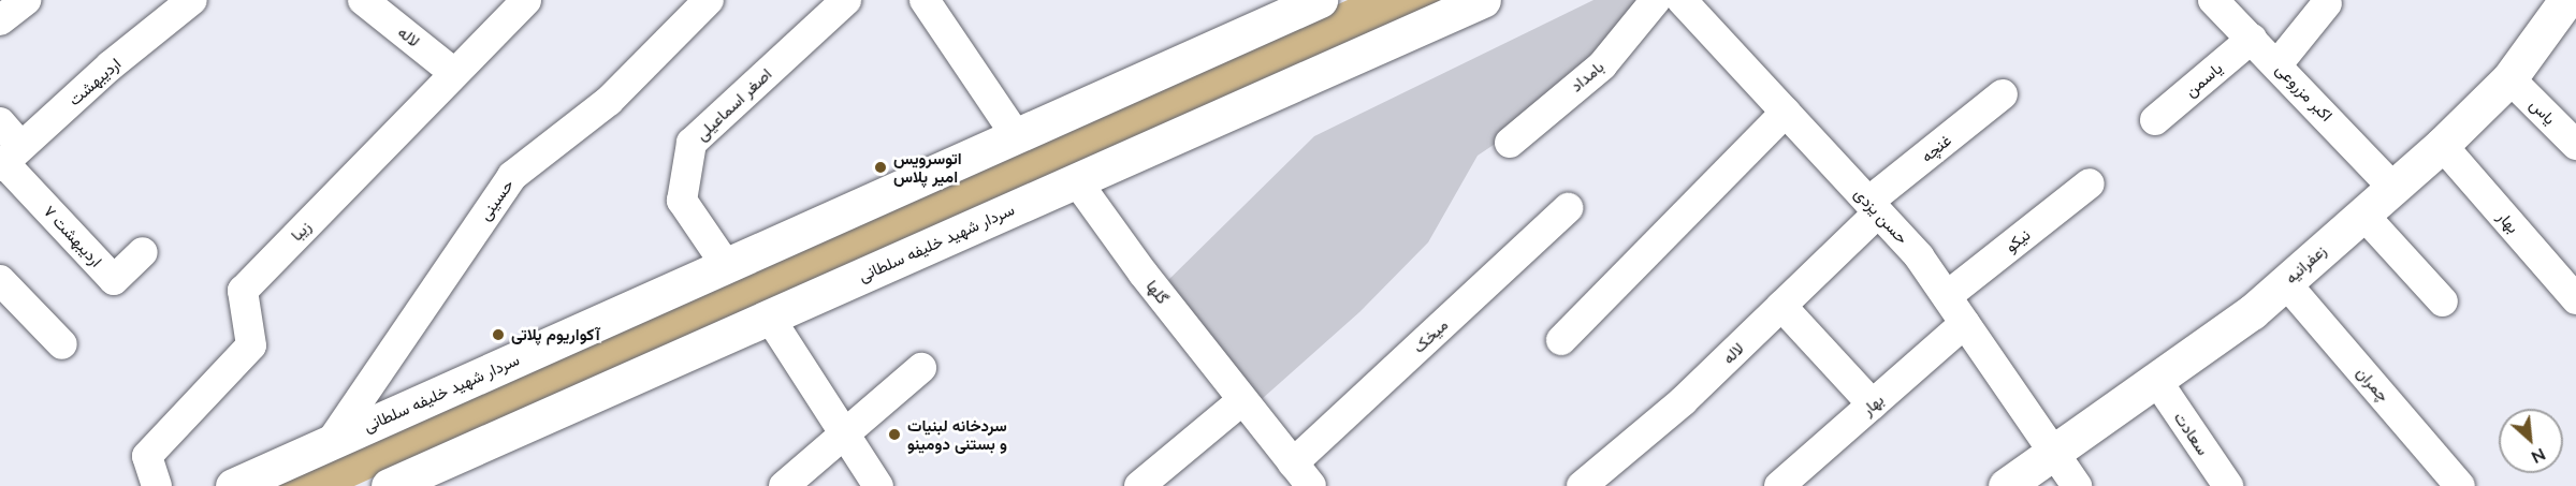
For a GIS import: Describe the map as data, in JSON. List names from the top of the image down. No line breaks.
{"streets":{"main road":["سردار شهید خلیفه سلطانی","زعفرانیه"],"street":["لاله","بامداد","یاسمن","اردیبهشت","اکبر مزروعی","اصغر اسماعیلی","یاس","غنچه","حسینی","حسن یزدی","بهار","زیبا","اردیبهشت ۷","نیکو","گلها","میخک","چمران","سعادت"]},"crossings":[["لاله","غنچه"],["لاله","حسن یزدی"],["لاله","زیبا"],["یاسمن","اکبر مزروعی"],["اردیبهشت","اردیبهشت ۷"],["اکبر مزروعی","زعفرانیه"],["اصغر اسماعیلی","سردار شهید خلیفه سلطانی"],["یاس","زعفرانیه"],["غنچه","حسن یزدی"],["حسینی","سردار شهید خلیفه سلطانی"],["حسن یزدی","بهار"],["حسن یزدی","نیکو"],["حسن یزدی","زعفرانیه"],["بهار","زعفرانیه"],["سردار شهید خلیفه سلطانی","گلها"],["زعفرانیه","چمران"],["زعفرانیه","سعادت"],["گلها","میخک"]],"places":["اتوسرويس امير پلاس","آکواریوم پلاتی","سردخانه لبنیات و بستنی دومینو"],"north":"bottom right"}
